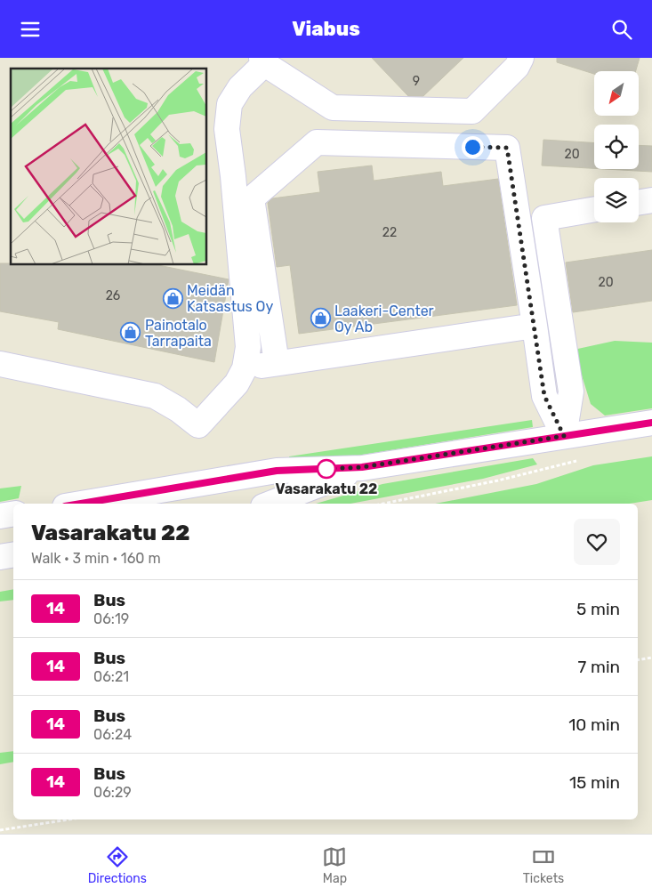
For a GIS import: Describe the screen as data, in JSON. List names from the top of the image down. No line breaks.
{"places":{"shop":["Meidän Katsastus Oy","Laakeri-Center Oy Ab","Painotalo Tarrapaita"],"other":["Vasarakatu 22"]},"lines":["bus line 14"],"house_numbers":["9","20","22","20","26"],"north":"bottom left","page":{"header":"Viabus","heading":["Vasarakatu 22","Walk · 3 min · 160 m"],"list":[{"mark":"14","name":"Bus","note":"06:19","value":"5 min"},{"mark":"14","name":"Bus","note":"06:21","value":"7 min"},{"mark":"14","name":"Bus","note":"06:24","value":"10 min"},{"mark":"14","name":"Bus","note":"06:29","value":"15 min"}],"tabs":["Directions","Map","Tickets"]}}
